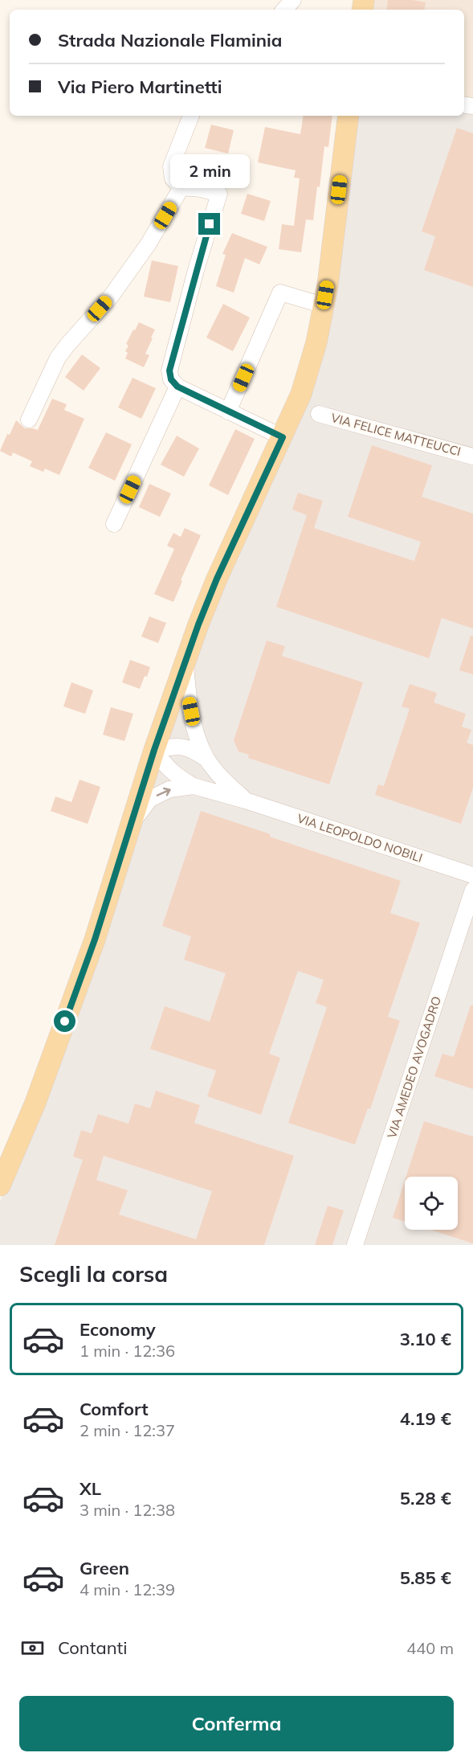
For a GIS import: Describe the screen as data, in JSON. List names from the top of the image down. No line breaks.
{"streets":{"street":["VIA FELICE MATTEUCCI","VIA LEOPOLDO NOBILI","VIA AMEDEO AVOGADRO"]},"page":{"banner":["Strada Nazionale Flaminia","Via Piero Martinetti"],"bubble":"2 min","heading":"Scegli la corsa","list":[{"name":"Economy","note":"1 min · 12:36","value":"3.10 €"},{"name":"Comfort","note":"2 min · 12:37","value":"4.19 €"},{"name":"XL","note":"3 min · 12:38","value":"5.28 €"},{"name":"Green","note":"4 min · 12:39","value":"5.85 €"}],"pay":["Contanti","440 m"],"buttons":"Conferma"}}
